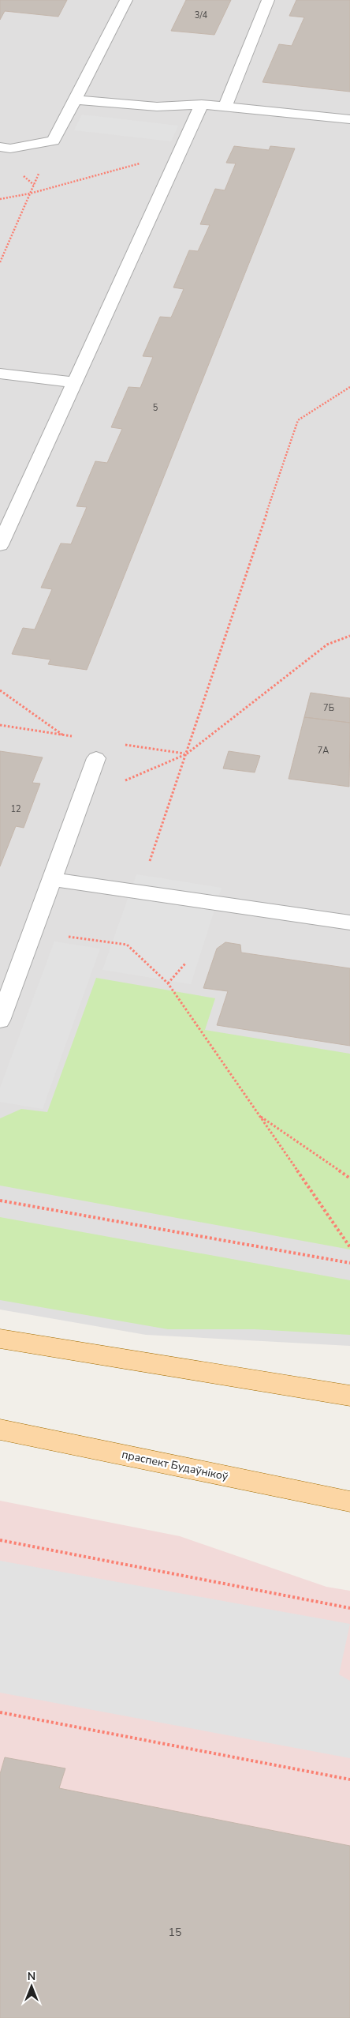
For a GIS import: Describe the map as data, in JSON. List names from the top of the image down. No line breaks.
{"streets":{"main road":["праспект Будаўнікоў"]},"house_numbers":["3/4","5","7Б","7А","12","15"],"north":"top"}
